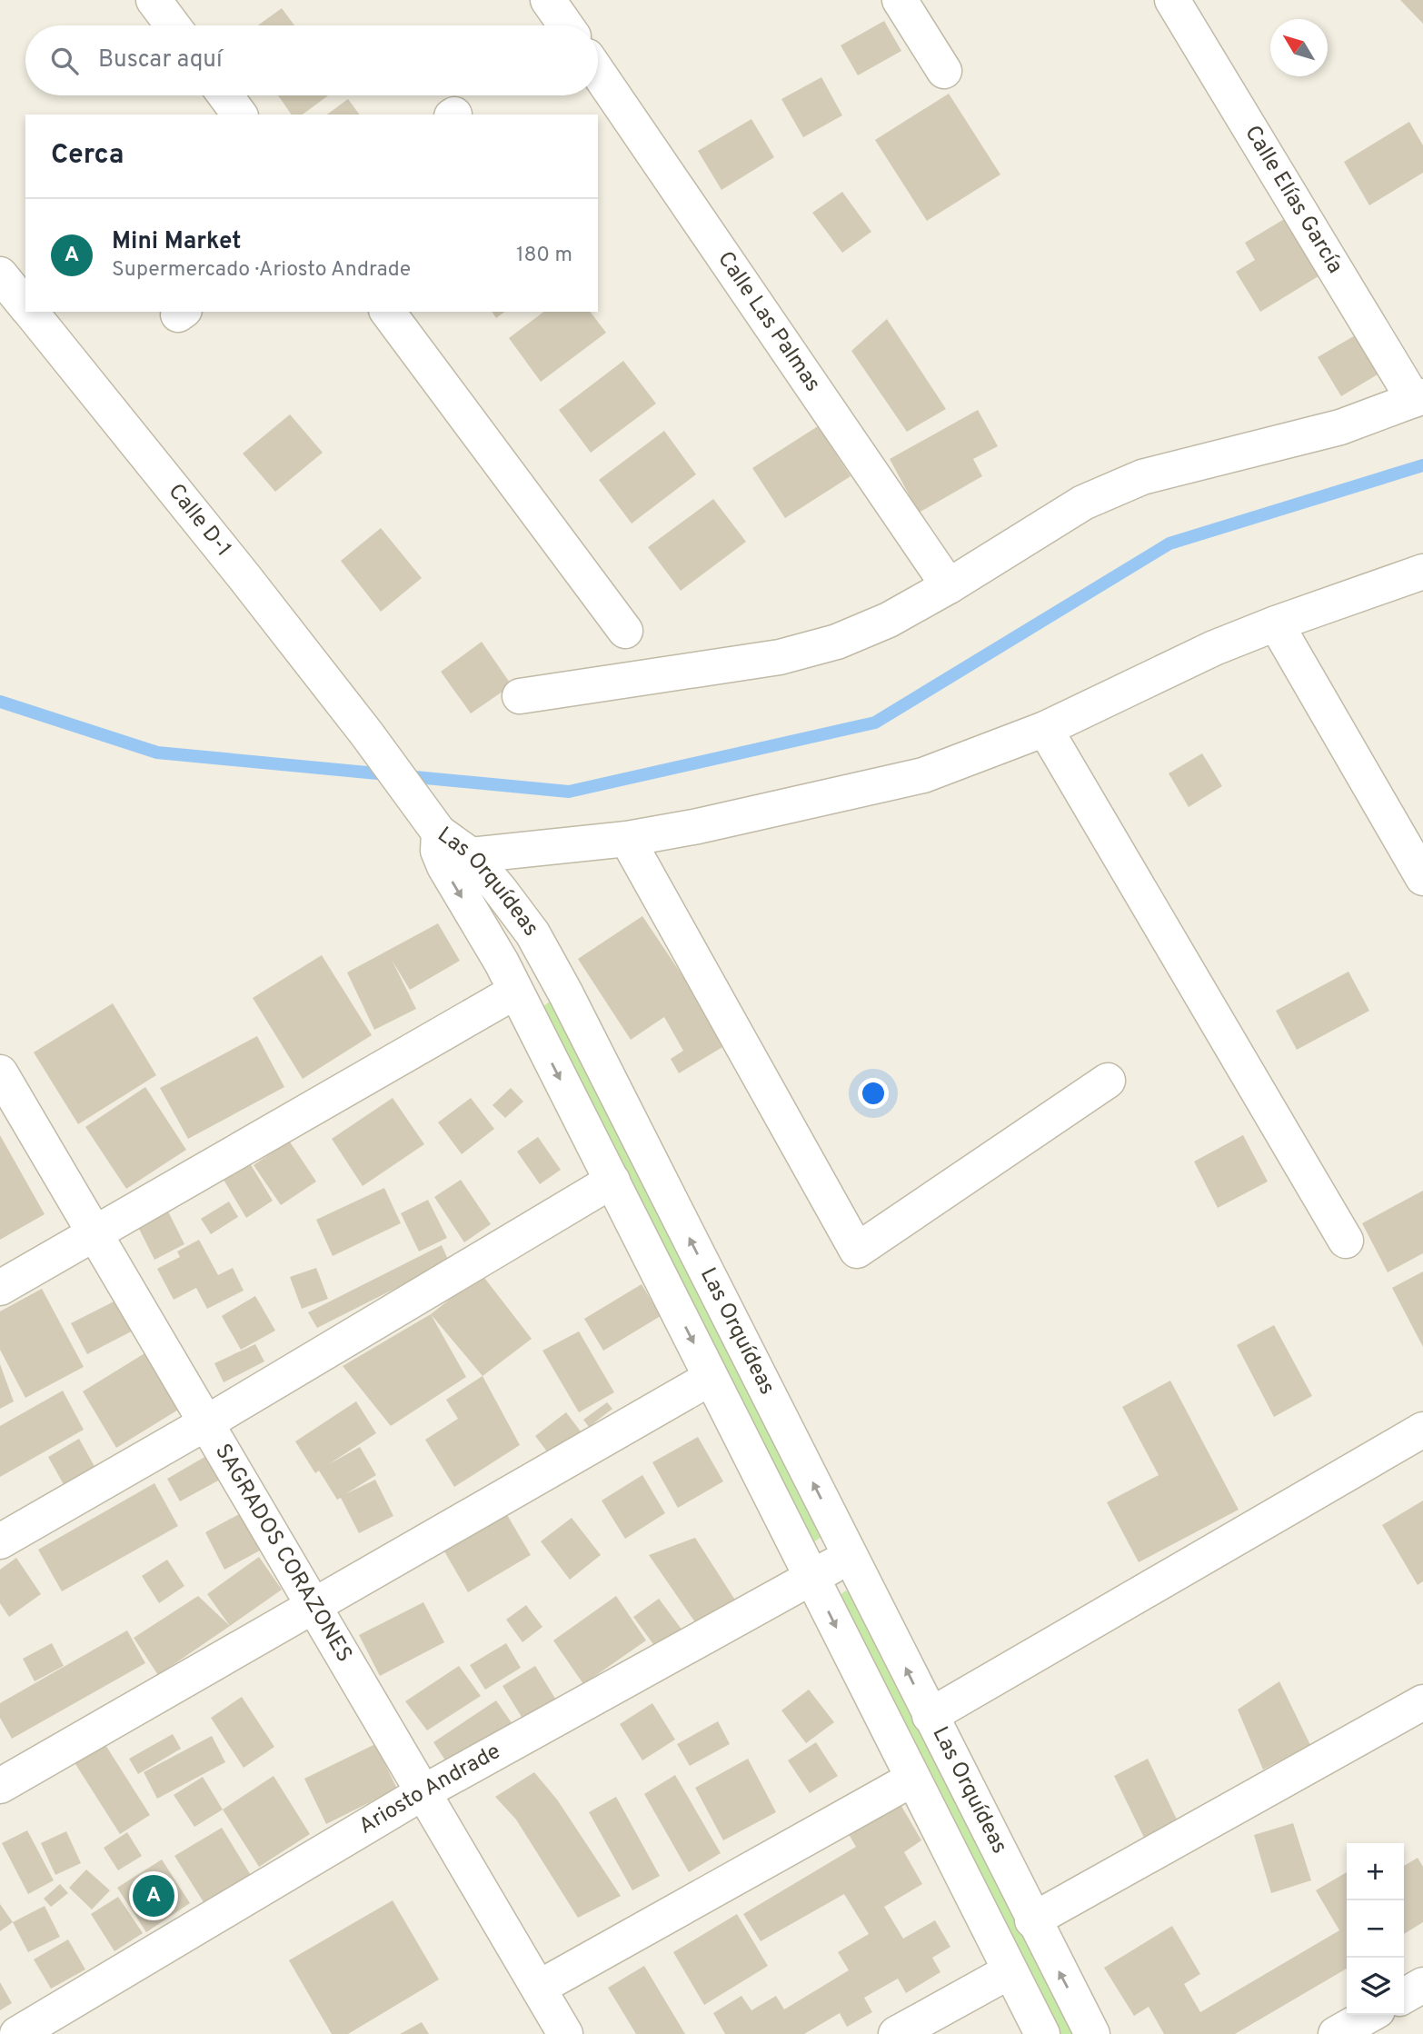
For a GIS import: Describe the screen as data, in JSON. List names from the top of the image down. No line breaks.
{"streets":{"street":["Calle Elías García","Calle Las Palmas","Calle D-1","Las Orquídeas","SAGRADOS CORAZONES","Ariosto Andrade"]},"crossings":[["Calle D-1","Las Orquídeas"],["Las Orquídeas","Ariosto Andrade"],["SAGRADOS CORAZONES","Ariosto Andrade"]],"north":"top left","page":{"search":"Buscar aquí","heading":"Cerca","list":[{"mark":"A","name":"Mini Market","note":"Supermercado · Ariosto Andrade","value":"180 m"}],"map_buttons":["+","−"],"pins":"A"}}
